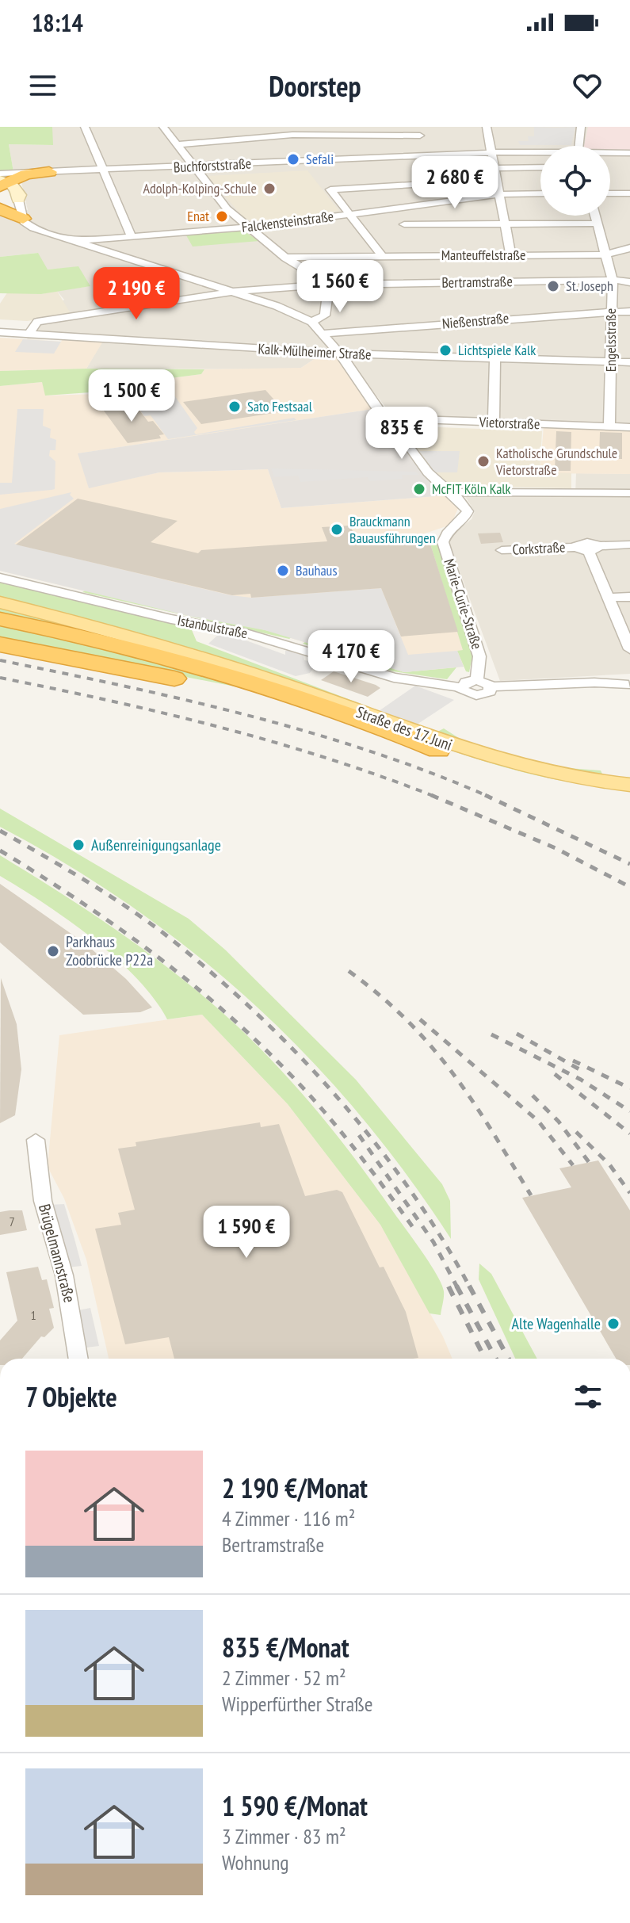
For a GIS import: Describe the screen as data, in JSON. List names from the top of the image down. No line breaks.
{"streets":{"main road":["Straße des 17. Juni"],"street":["Buchforststraße","Falckensteinstraße","Manteuffelstraße","Bertramstraße","Nießenstraße","Engelsstraße","Kalk-Mülheimer Straße","Vietorstraße","Corkstraße","Marie-Curie-Straße","Istanbulstraße","Brügelmannstraße"]},"crossings":[["Manteuffelstraße","Engelsstraße"],["Bertramstraße","Engelsstraße"],["Bertramstraße","Kalk-Mülheimer Straße"],["Nießenstraße","Engelsstraße"],["Engelsstraße","Kalk-Mülheimer Straße"],["Engelsstraße","Vietorstraße"]],"places":["Sefali","Adolph-Kolping-Schule","Enat","St. Joseph","Lichtspiele Kalk","Sato Festsaal","Katholische Grundschule Vietorstraße","McFIT Köln Kalk","Brauckmann Bauausführungen","Bauhaus","Außenreinigungsanlage","Parkhaus Zoobrücke P22a","Alte Wagenhalle"],"house_numbers":["7","1"],"page":{"status":"18:14","header":"Doorstep","price":["2 680 €","1 560 €","2 190 €","1 500 €","835 €","4 170 €","1 590 €"],"heading":"7 Objekte","list":[{"name":"2 190 €/Monat","note":"4 Zimmer · 116 m² · Bertramstraße"},{"name":"835 €/Monat","note":"2 Zimmer · 52 m² · Wipperfürther Straße"},{"name":"1 590 €/Monat","note":"3 Zimmer · 83 m² · Wohnung"}]}}
